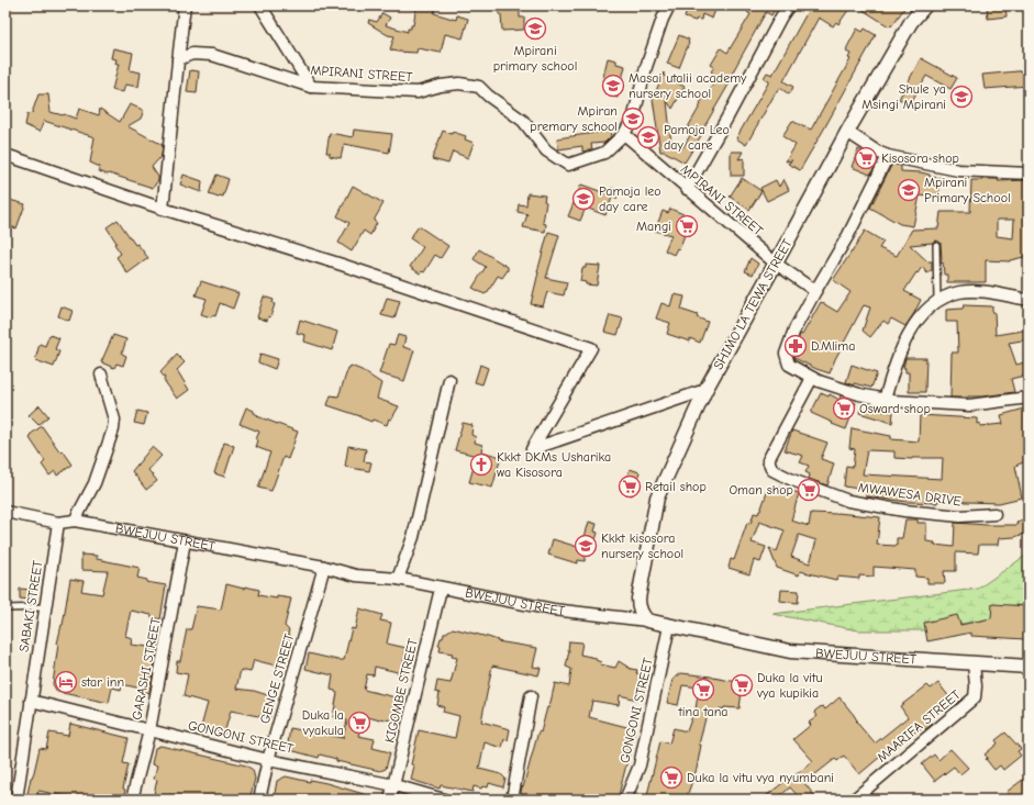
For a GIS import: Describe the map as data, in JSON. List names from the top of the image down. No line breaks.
{"streets":{"street":["MPIRANI STREET","SHIMO LA TEWA STREET","MWAWESA DRIVE","BWEJUU STREET","SABAKI STREET","GARASHI STREET","GENGE STREET","KIGOMBE STREET","GONGONI STREET","MAARIFA STREET"]},"crossings":[["MPIRANI STREET","SHIMO LA TEWA STREET"],["SHIMO LA TEWA STREET","BWEJUU STREET"],["BWEJUU STREET","SABAKI STREET"],["BWEJUU STREET","GARASHI STREET"],["BWEJUU STREET","GENGE STREET"],["BWEJUU STREET","KIGOMBE STREET"],["BWEJUU STREET","GONGONI STREET"],["BWEJUU STREET","MAARIFA STREET"],["SABAKI STREET","GONGONI STREET"],["GARASHI STREET","GONGONI STREET"],["GENGE STREET","GONGONI STREET"],["KIGOMBE STREET","GONGONI STREET"]],"places":{"school or university":["Mpirani primary school","Masai utalii academy nursery school","Shule ya Msingi Mpirani","Mpiran premary school","Pamoja Leo day care","Mpirani Primary School","Pamoja leo day care","Kkkt kisosora nursery school"],"supermarket":["Kisosora shop","Mangi","Osward shop","Retail shop","Oman shop","Duka la vitu vya kupikia","tina tana","Duka la vyakula","Duka la vitu vya nyumbani"],"pharmacy":["D.Mlima"],"church":["Kkkt DKMs Usharika wa Kisosora"],"hotel":["star inn"]}}
